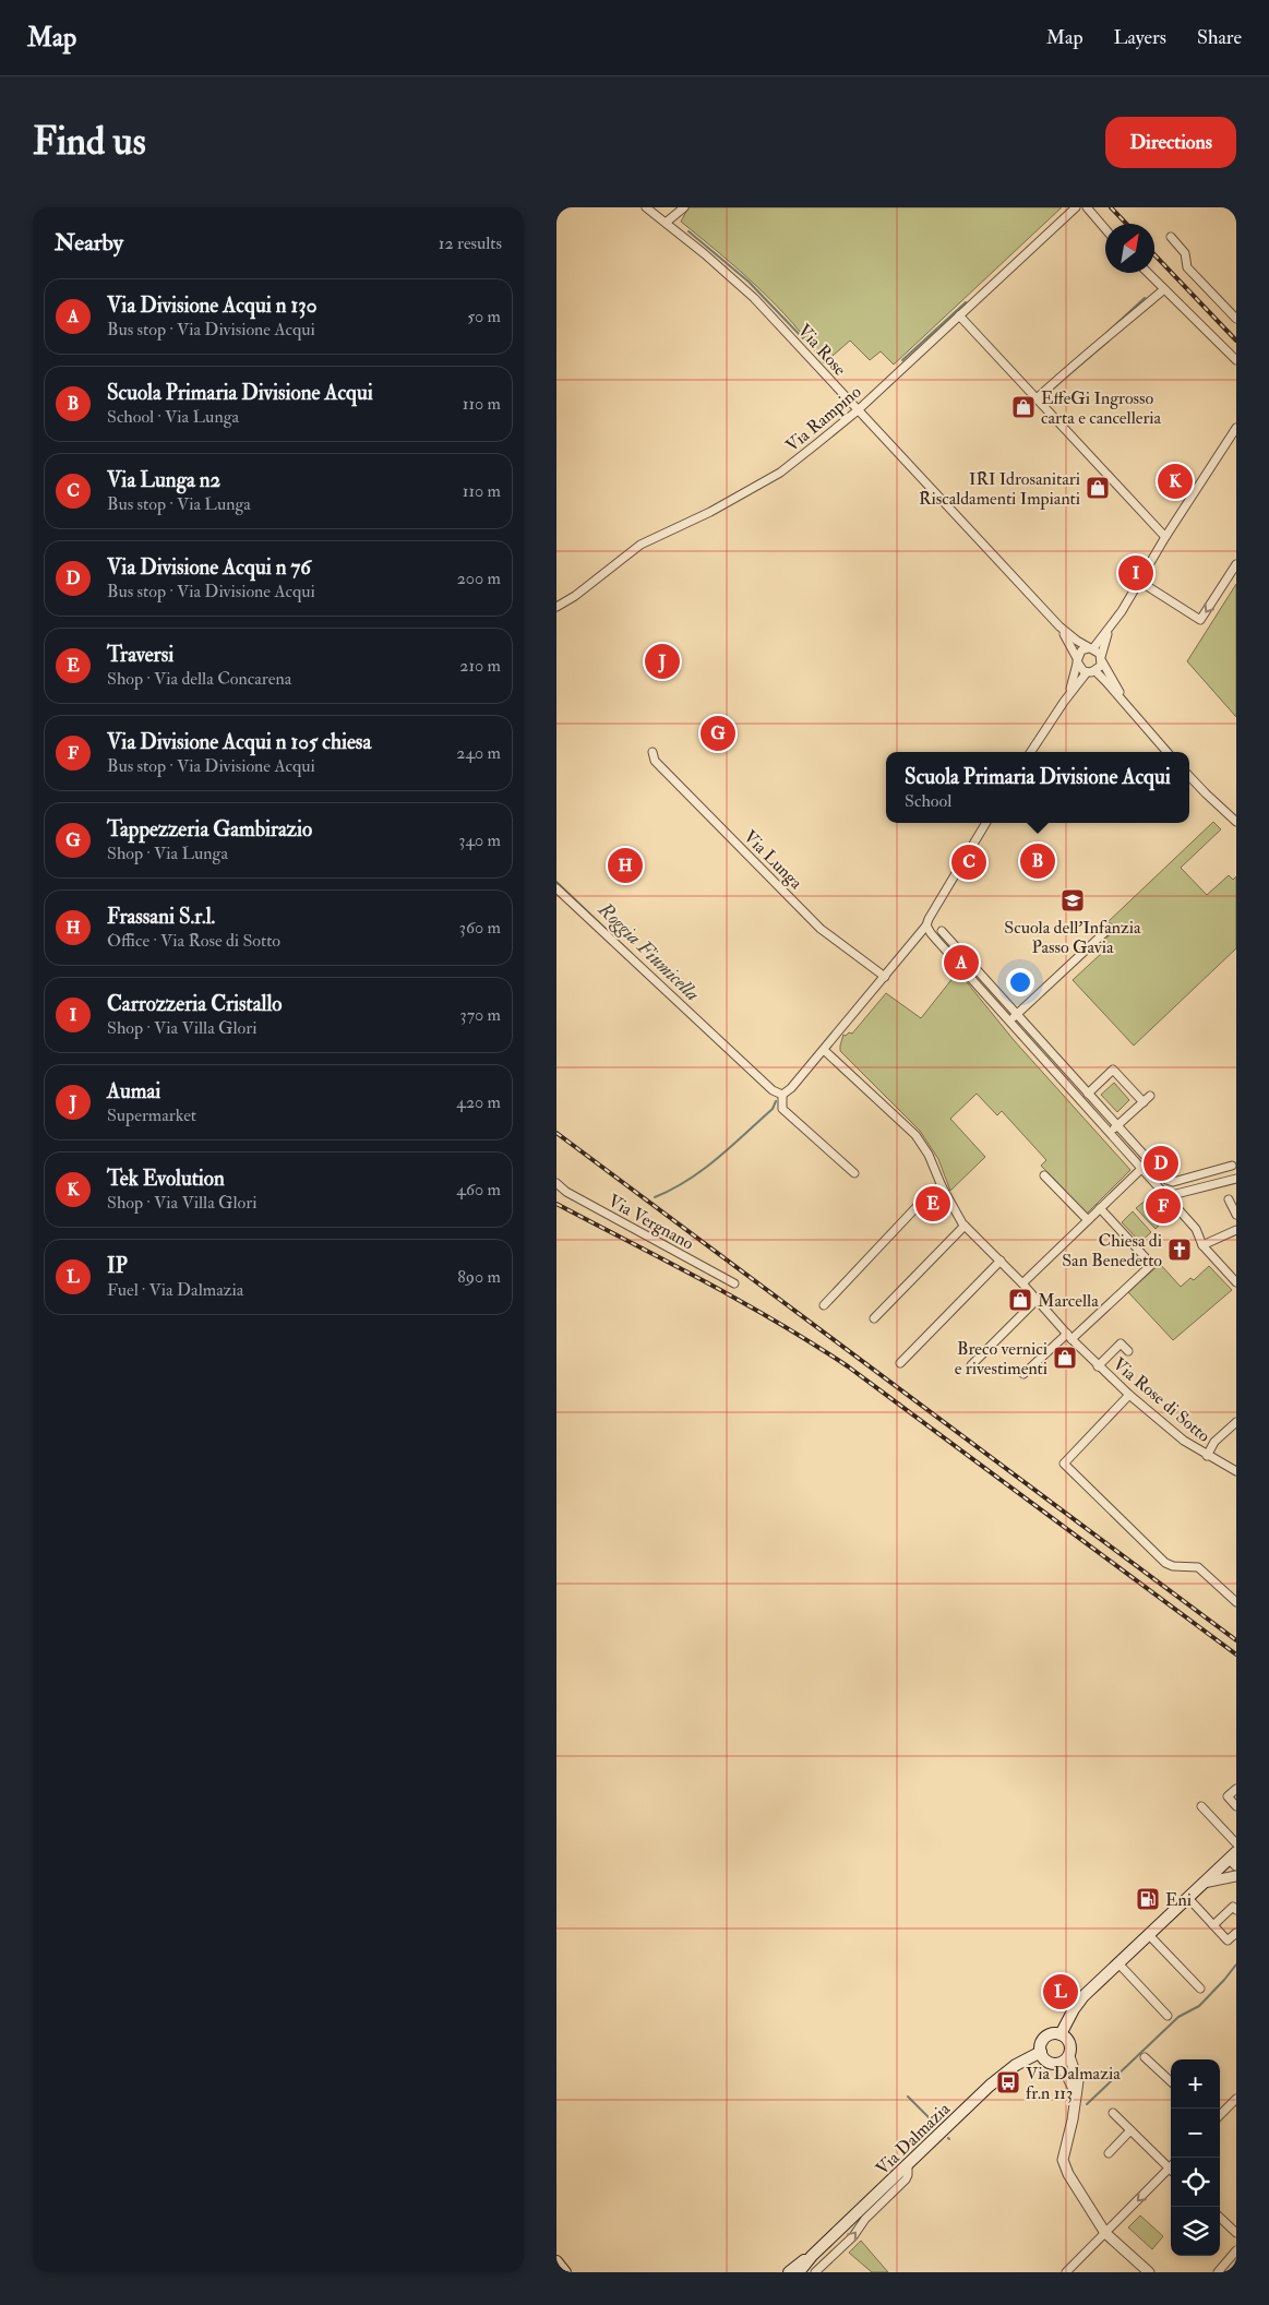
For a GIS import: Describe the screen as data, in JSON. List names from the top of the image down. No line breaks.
{"streets":{"main road":["Via Dalmazia"],"street":["Via Rose","Via Rampino","Via Lunga","Via Vergnano","Via Rose di Sotto"]},"crossings":[["Via Rose","Via Rampino"]],"water":["Roggia Fiumicella"],"places":{"shop":["EffeGi Ingrosso carta e cancelleria","IRI Idrosanitari Riscaldamenti Impianti","Marcella","Breco vernici e rivestimenti"],"school or university":["Scuola dell'Infanzia Passo Gavia"],"church":["Chiesa di San Benedetto"],"fuel station":["Eni"],"bus stop":["Via Dalmazia fr.n 113"]},"north":"top right","page":{"header":"Map","nav":["Map","Layers","Share"],"buttons":"Directions","title":"Find us","heading":["Nearby","12 results"],"list":[{"mark":"A","name":"Via Divisione Acqui n 130","note":"Bus stop · Via Divisione Acqui","value":"50 m"},{"mark":"B","name":"Scuola Primaria Divisione Acqui","note":"School · Via Lunga","value":"110 m"},{"mark":"C","name":"Via Lunga n2","note":"Bus stop · Via Lunga","value":"110 m"},{"mark":"D","name":"Via Divisione Acqui n 76","note":"Bus stop · Via Divisione Acqui","value":"200 m"},{"mark":"E","name":"Traversi","note":"Shop · Via della Concarena","value":"210 m"},{"mark":"F","name":"Via Divisione Acqui n 105 chiesa","note":"Bus stop · Via Divisione Acqui","value":"240 m"},{"mark":"G","name":"Tappezzeria Gambirazio","note":"Shop · Via Lunga","value":"340 m"},{"mark":"H","name":"Frassani S.r.l.","note":"Office · Via Rose di Sotto","value":"360 m"},{"mark":"I","name":"Carrozzeria Cristallo","note":"Shop · Via Villa Glori","value":"370 m"},{"mark":"J","name":"Aumai","note":"Supermarket","value":"420 m"},{"mark":"K","name":"Tek Evolution","note":"Shop · Via Villa Glori","value":"460 m"},{"mark":"L","name":"IP","note":"Fuel · Via Dalmazia","value":"890 m"}],"pins":["K","I","J","G","B","C","H","A","D","E","F","L"],"popup":["Scuola Primaria Divisione Acqui","School"],"map_buttons":["+","−"]}}
